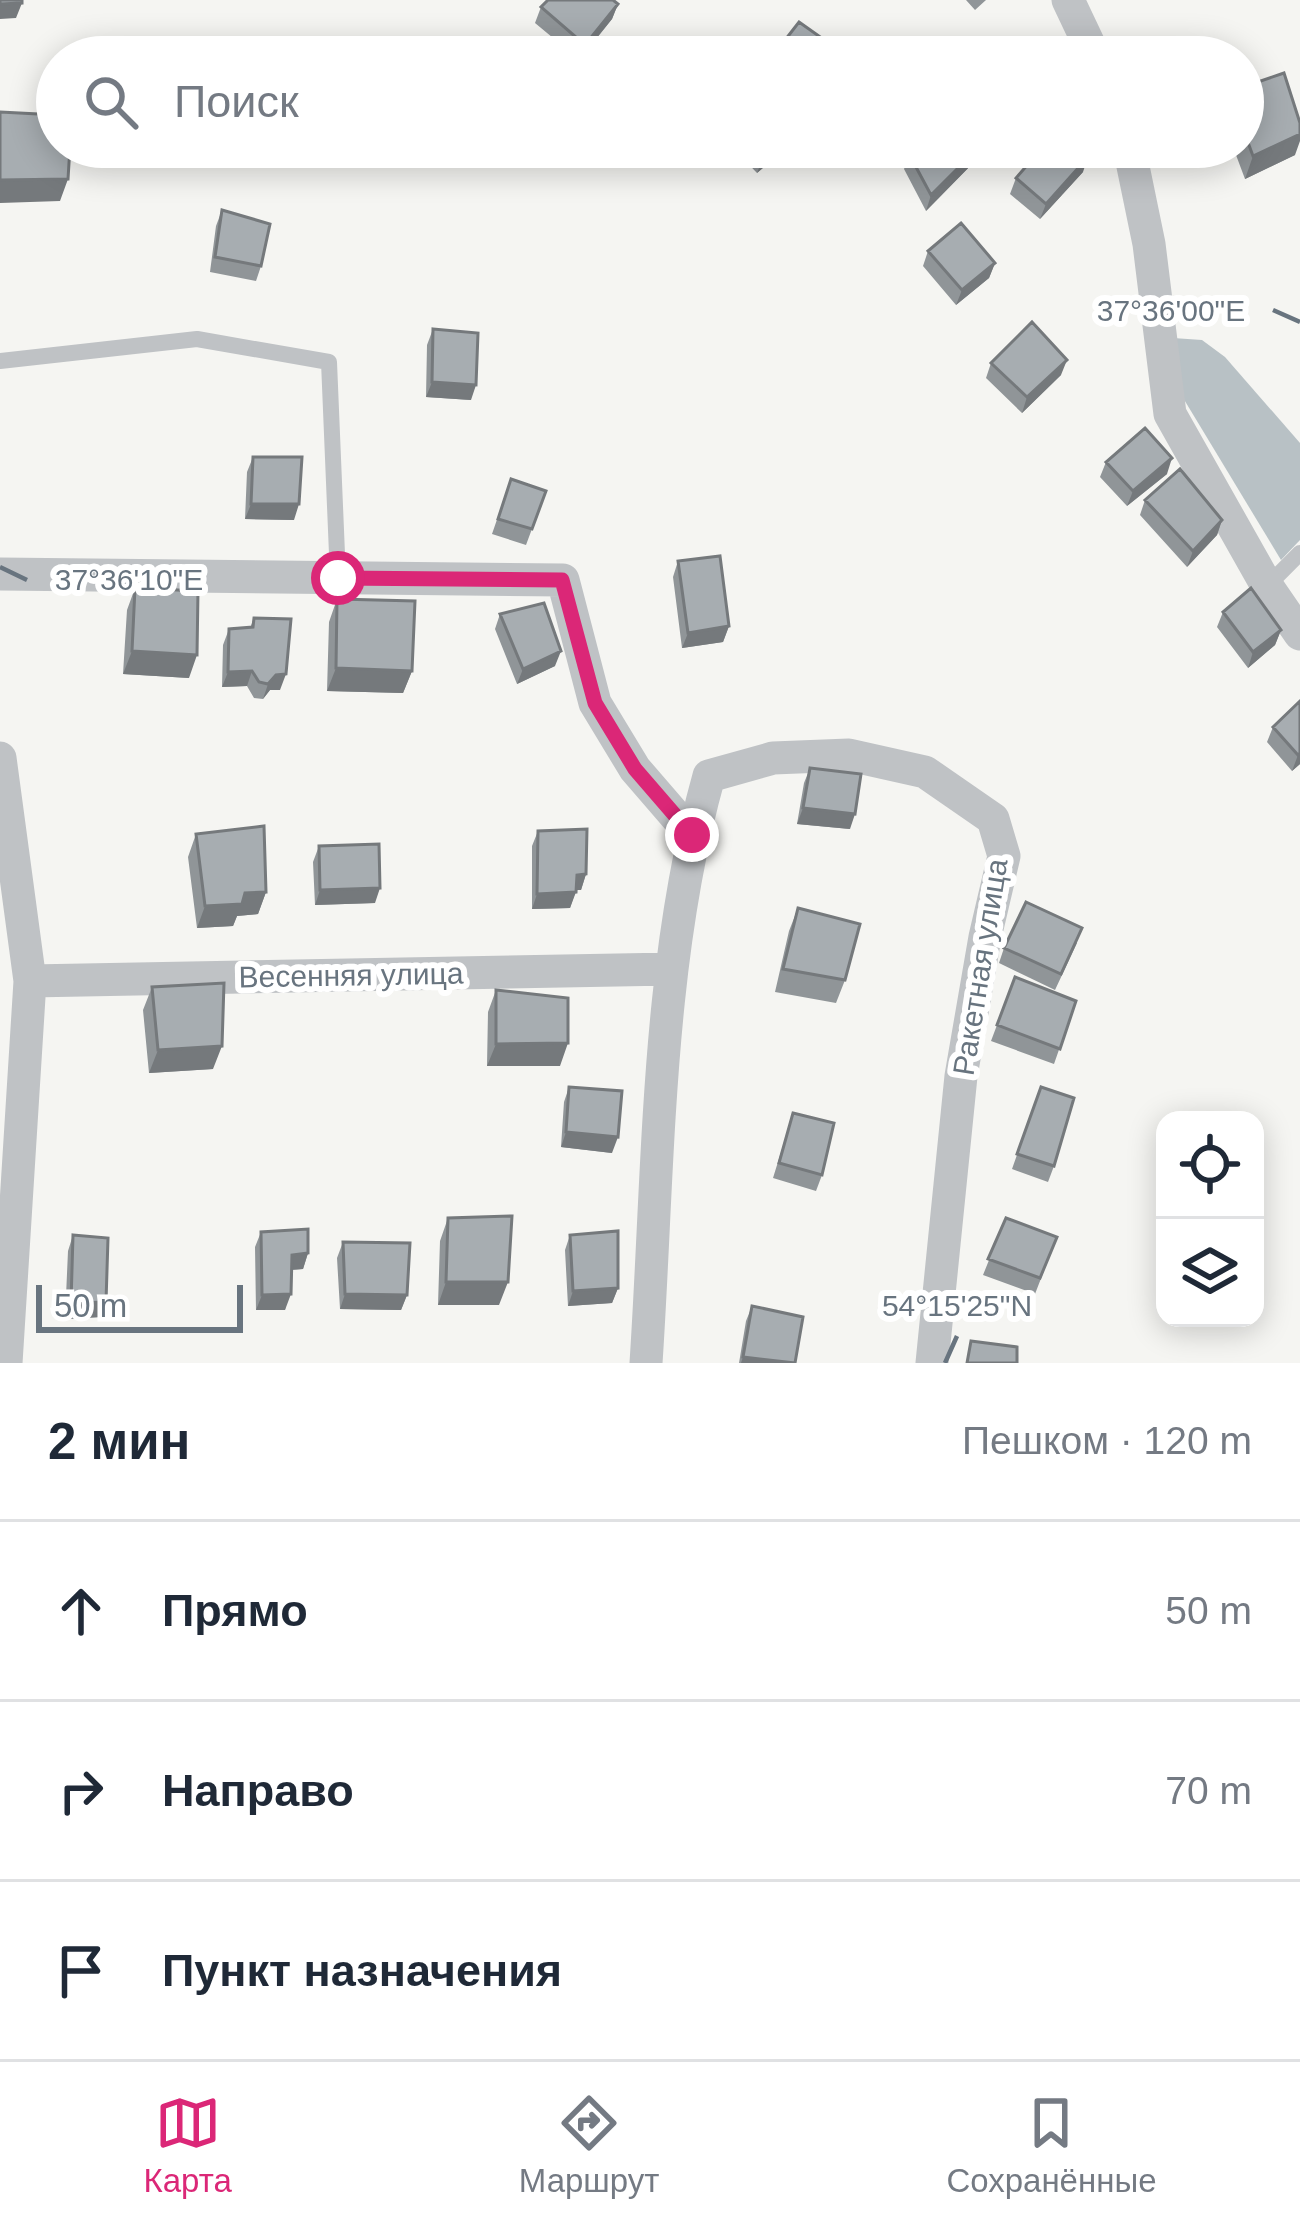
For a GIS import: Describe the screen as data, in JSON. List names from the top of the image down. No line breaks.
{"streets":{"street":["Ракетная улица","Весенняя улица"]},"crossings":[["Ракетная улица","Весенняя улица"]],"scale_bar":"50 m","page":{"search":"Поиск","scale":"50 m","heading":["2 мин","Пешком · 120 m"],"list":[["Прямо","50 m"],["Направо","70 m"],"Пункт назначения"],"nav":["Карта","Маршрут","Сохранённые"]},"coordinates":["37°36'00\"E","37°36'10\"E","54°15'25\"N"]}
